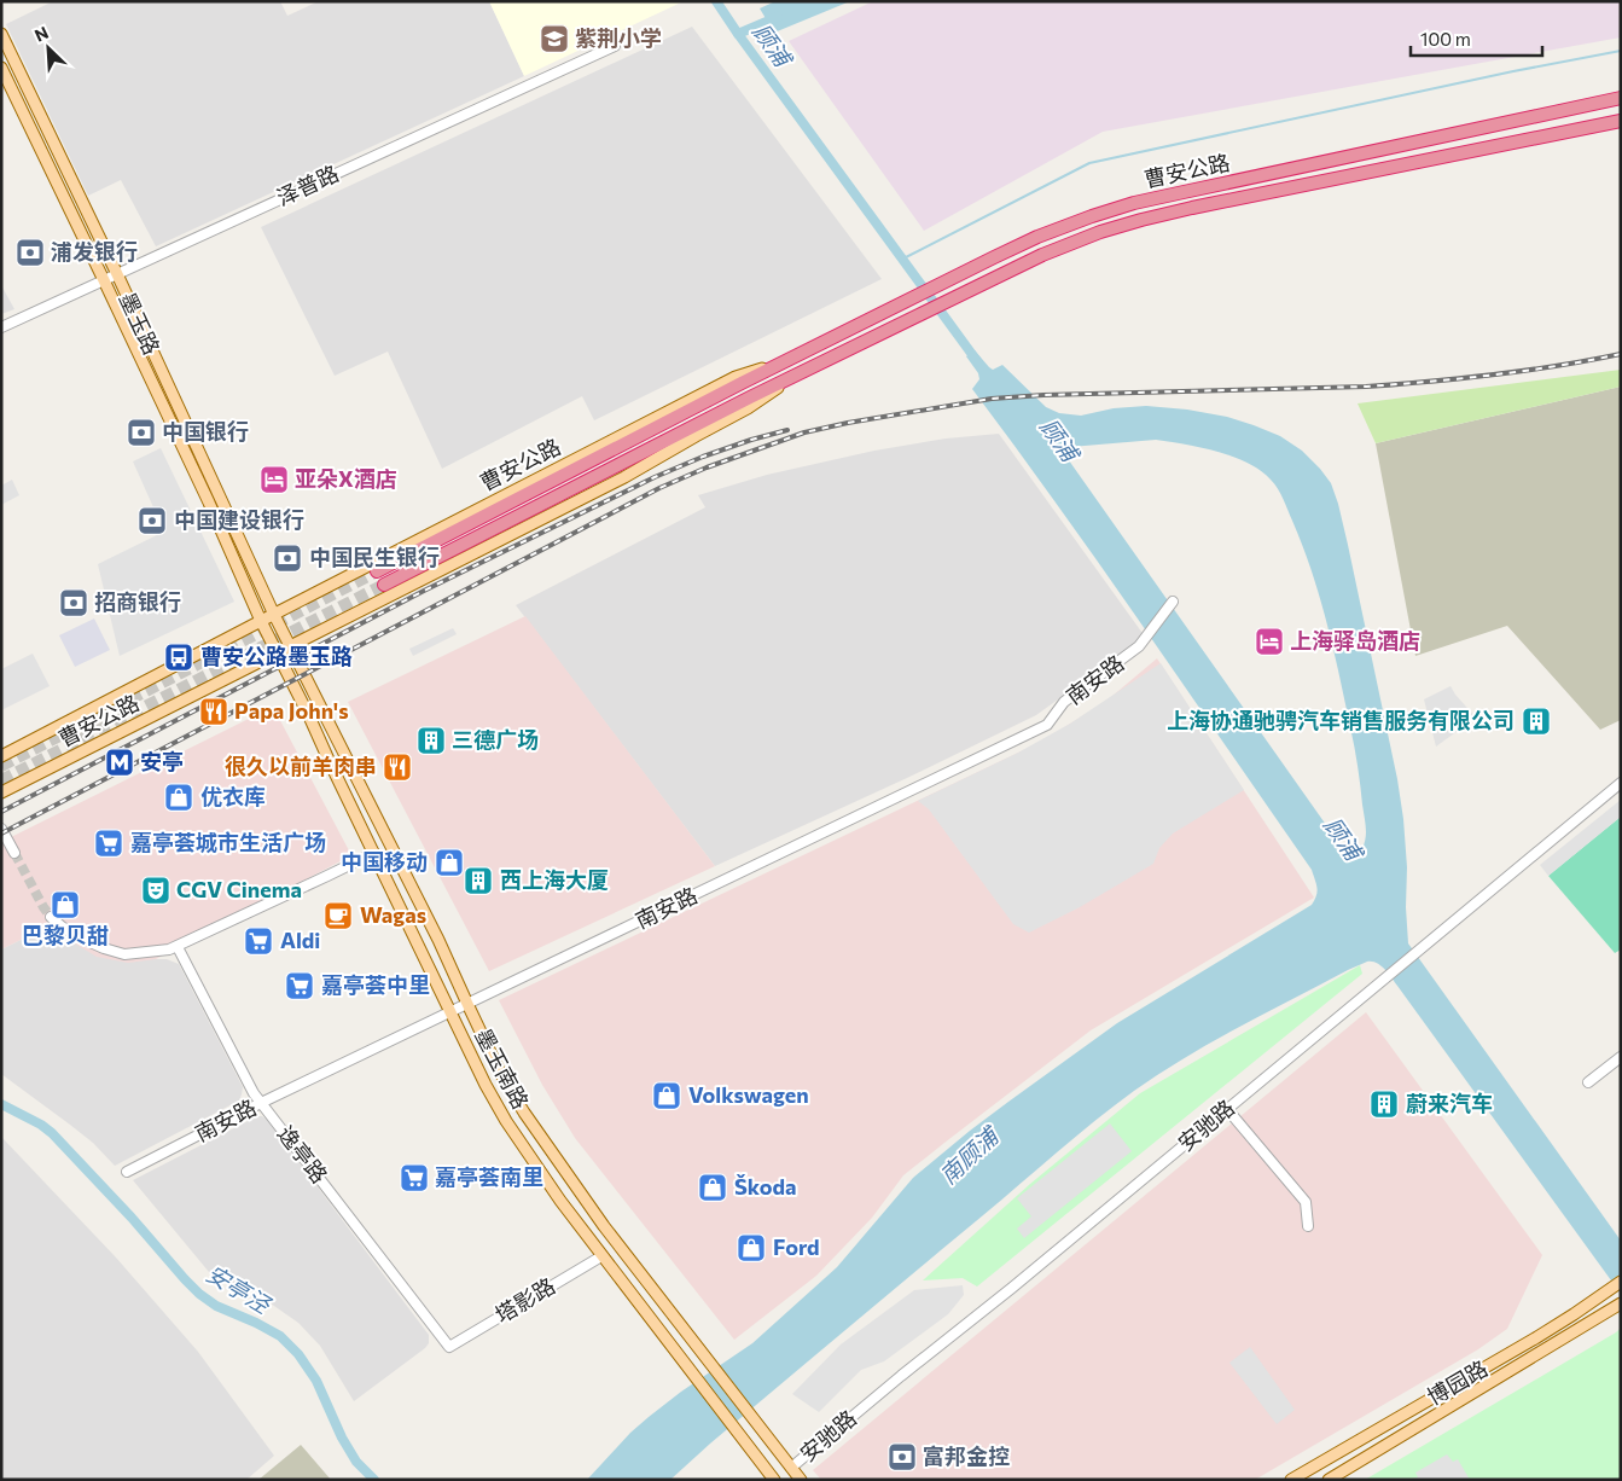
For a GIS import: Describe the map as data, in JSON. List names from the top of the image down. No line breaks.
{"streets":{"highway":["曹安公路"],"main road":["墨玉路","墨玉南路","博园路"],"street":["泽普路","南安路","安驰路","逸亭路","塔影路"]},"crossings":[["曹安公路","墨玉路"],["曹安公路","墨玉南路"],["泽普路","墨玉路"],["墨玉路","墨玉南路"],["南安路","墨玉南路"],["南安路","逸亭路"],["墨玉南路","安驰路"],["墨玉南路","塔影路"],["逸亭路","塔影路"]],"water":["顾浦","南顾浦","安亭泾"],"places":{"school or university":["紫荆小学"],"bank":["浦发银行","中国银行","中国建设银行","中国民生银行","招商银行","富邦金控"],"hotel":["亚朵X酒店","上海驿岛酒店"],"bus stop":["曹安公路墨玉路"],"restaurant":["Papa John's","很久以前羊肉串"],"building":["上海协通驰骋汽车销售服务有限公司","三德广场","西上海大厦","蔚来汽车"],"metro station":["安亭"],"shop":["优衣库","中国移动","巴黎贝甜","Volkswagen","Škoda","Ford"],"supermarket":["嘉亭荟城市生活广场","Aldi","嘉亭荟中里","嘉亭荟南里"],"theatre":["CGV Cinema"],"cafe":["Wagas"]},"scale_bar":"100 m","north":"top left"}
